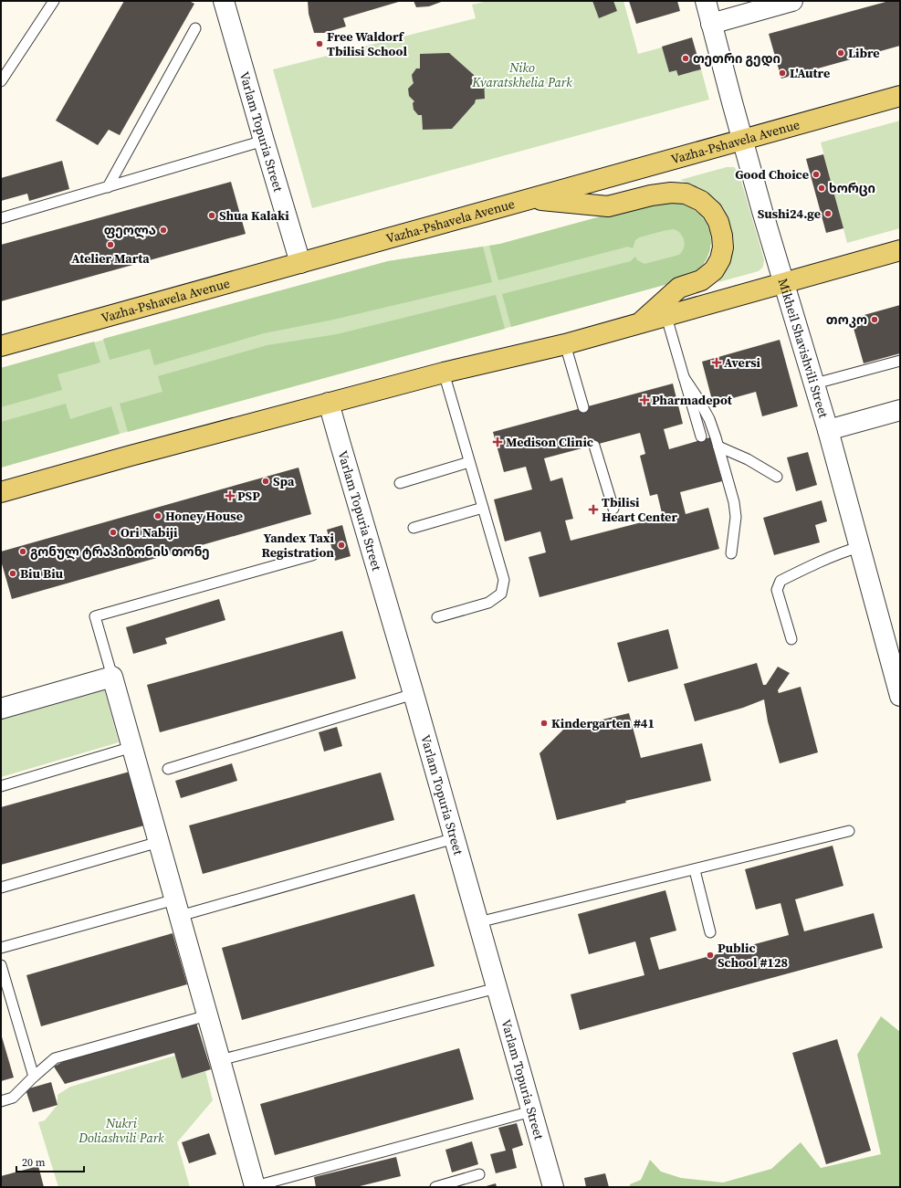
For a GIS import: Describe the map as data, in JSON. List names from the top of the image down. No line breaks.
{"streets":{"main road":["Vazha-Pshavela Avenue"],"street":["Varlam Topuria Street","Mikheil Shavishvili Street"]},"crossings":[["Varlam Topuria Street","Vazha-Pshavela Avenue"],["Vazha-Pshavela Avenue","Mikheil Shavishvili Street"]],"parks":["Niko Kvaratskhelia Park","Nukri Doliashvili Park"],"places":{"other":["Free Waldorf Tbilisi School","Libre","თეთრი გედი","L'Autre","Good Choice","ხორცი","Sushi24.ge","Shua Kalaki","ფეოლა","Atelier Marta","თოკო","Spa","Honey House","Ori Nabiji","Yandex Taxi Registration","გონულ ტრაპიზონის თონე","Biu Biu","Kindergarten #41","Public School #128"],"health":["Aversi","Pharmadepot","Medison Clinic","PSP","Tbilisi Heart Center"]},"scale_bar":"20 m"}
